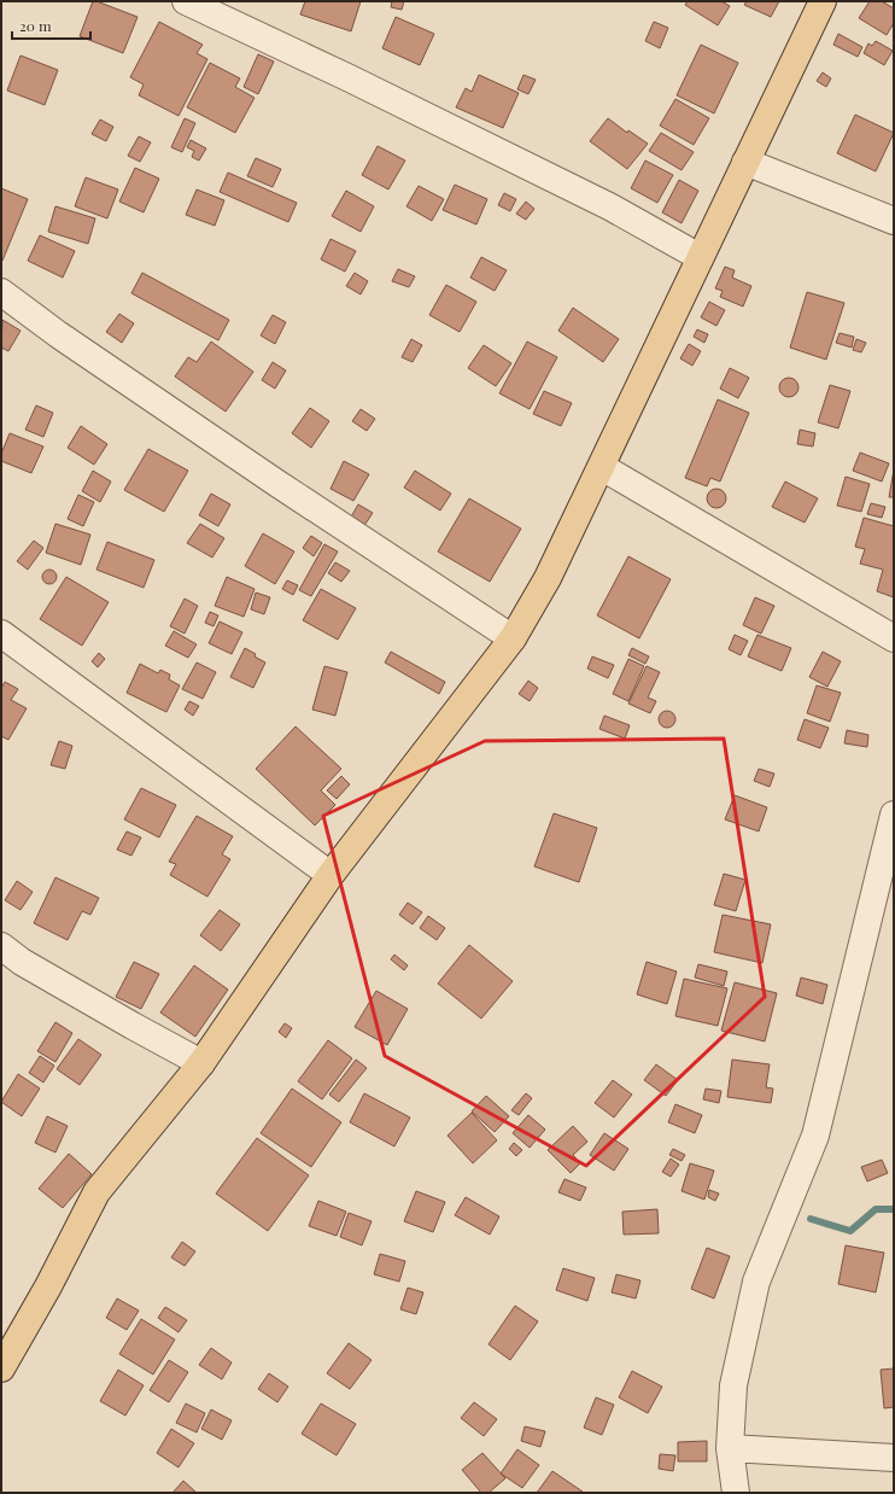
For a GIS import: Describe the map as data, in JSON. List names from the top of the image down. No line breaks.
{"scale_bar":"20 m"}
